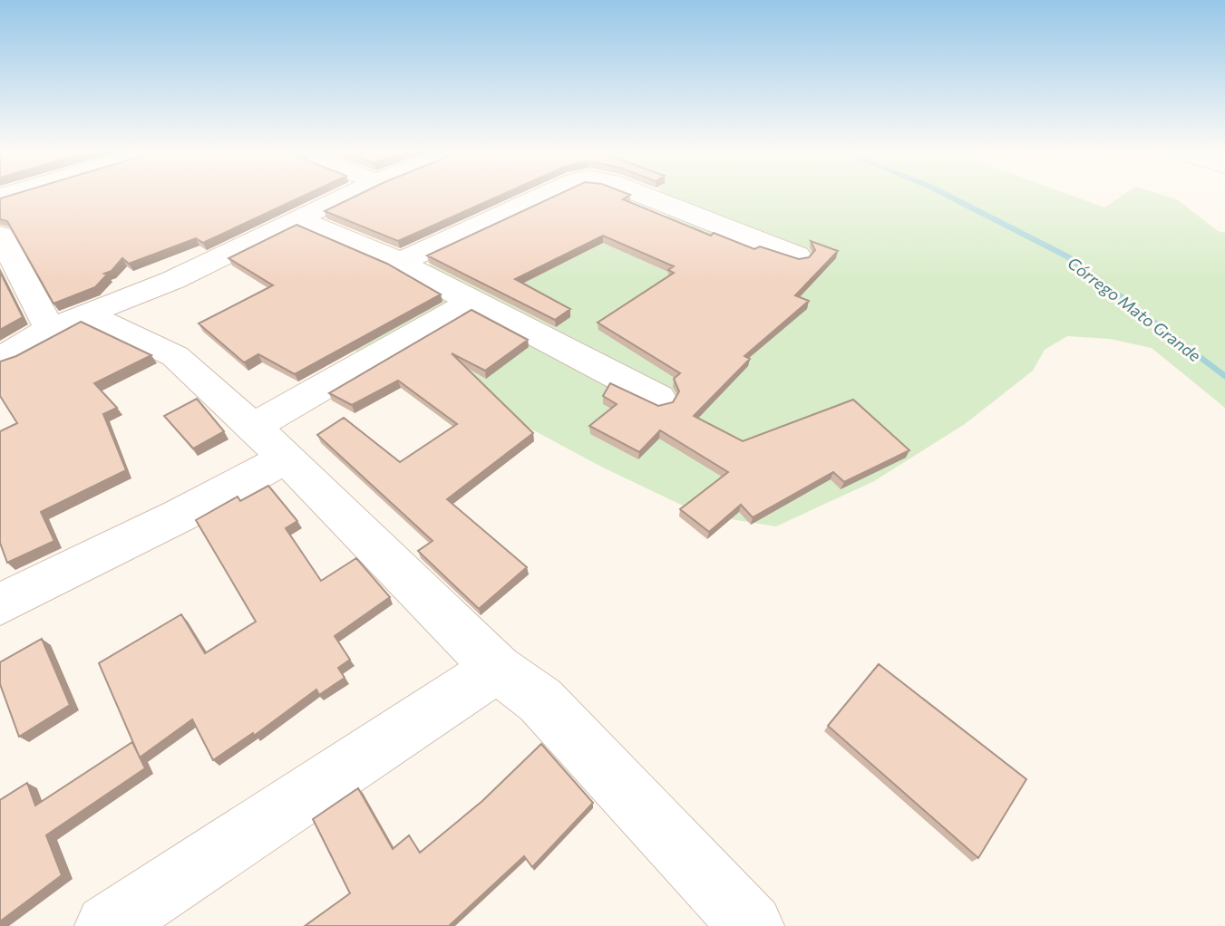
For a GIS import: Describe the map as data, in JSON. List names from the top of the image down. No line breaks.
{"water":["Córrego Mato Grande"]}
